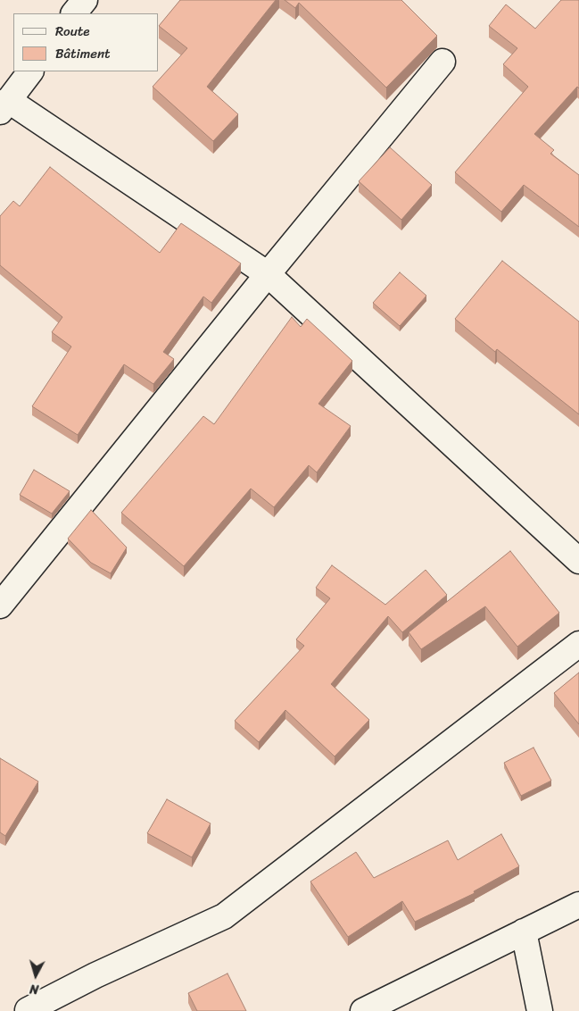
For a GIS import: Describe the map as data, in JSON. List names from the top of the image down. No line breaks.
{"legend":["Route","Bâtiment"],"north":"bottom"}
